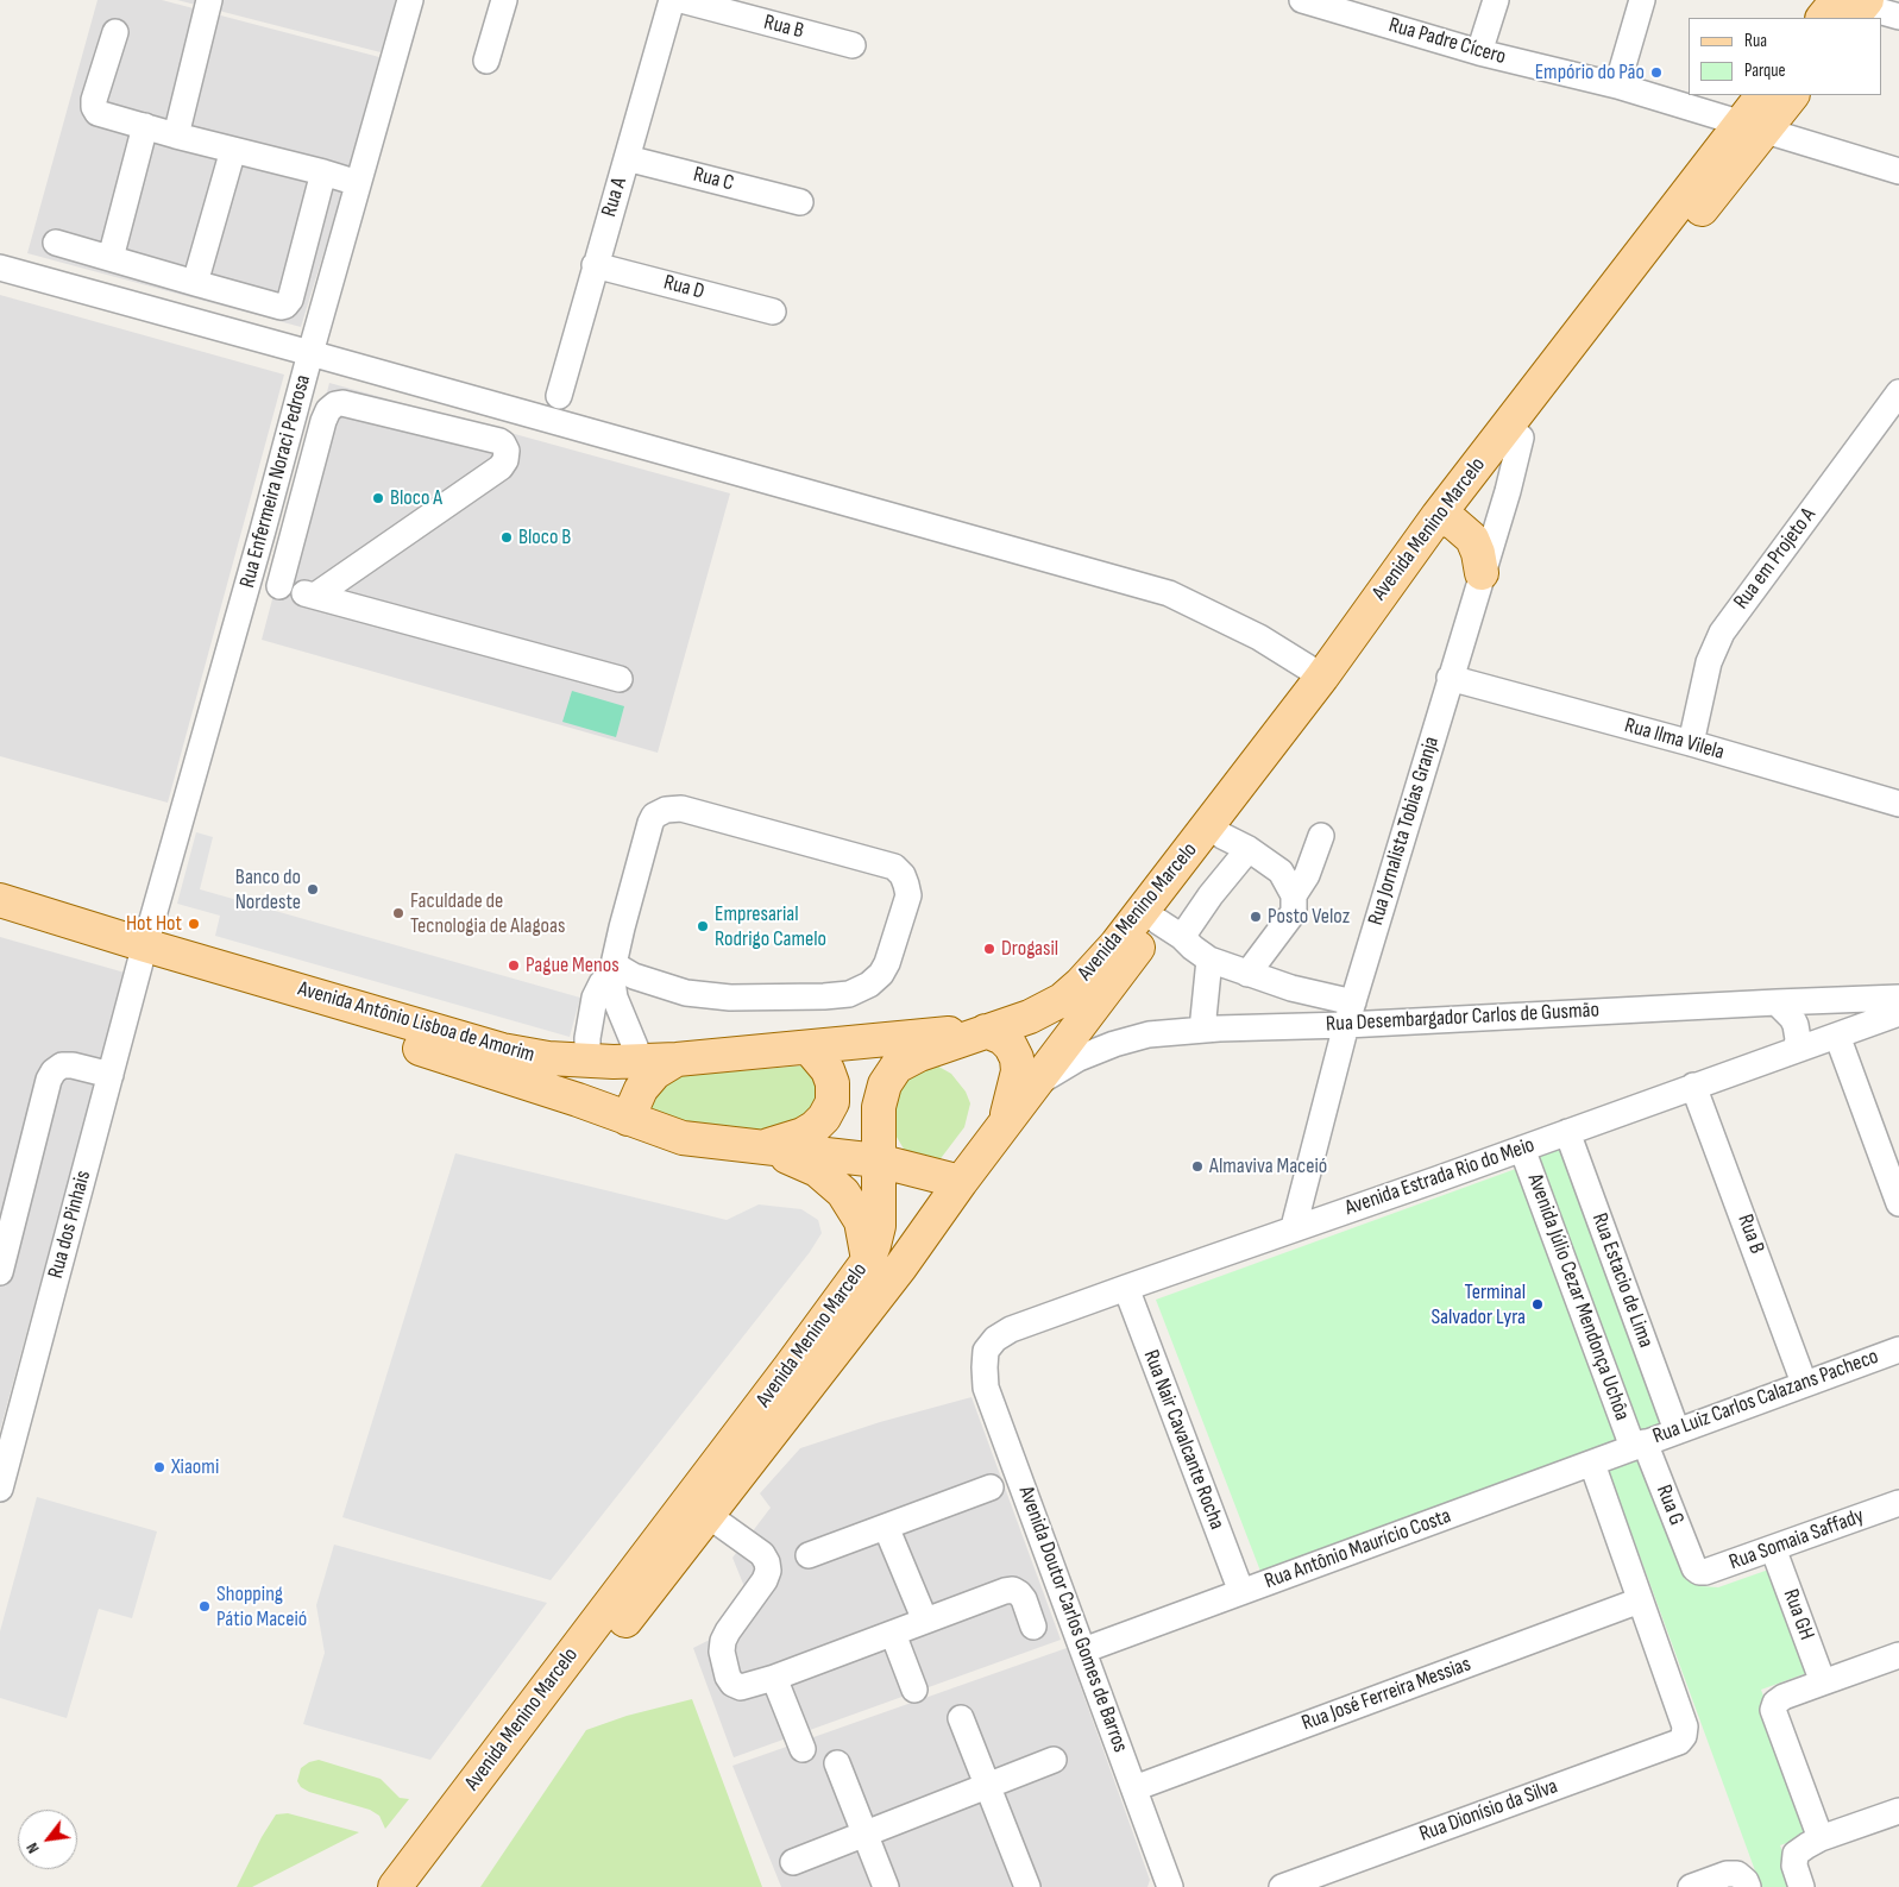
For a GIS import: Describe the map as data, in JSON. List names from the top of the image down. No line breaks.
{"streets":{"main road":["Avenida Menino Marcelo","Avenida Antônio Lisboa de Amorim"],"street":["Rua B","Rua Padre Cícero","Rua C","Rua A","Rua D","Rua Enfermeira Noraci Pedrosa","Rua em Projeto A","Rua Ilma Vilela","Rua Jornalista Tobias Granja","Rua Desembargador Carlos de Gusmão","Avenida Estrada Rio do Meio","Rua dos Pinhais","Rua Estacio de Lima","Avenida Júlio Cezar Mendonça Uchôa","Rua Luiz Carlos Calazans Pacheco","Rua Nair Cavalcante Rocha","Rua G","Rua Somaia Saffady","Rua Antônio Maurício Costa","Rua GH","Avenida Doutor Carlos Gomes de Barros","Rua José Ferreira Messias","Rua Dionísio da Silva"]},"crossings":[["Rua B","Avenida Estrada Rio do Meio"],["Rua B","Rua Luiz Carlos Calazans Pacheco"],["Rua Padre Cícero","Avenida Menino Marcelo"],["Rua C","Rua A"],["Rua A","Rua D"],["Rua Enfermeira Noraci Pedrosa","Avenida Antônio Lisboa de Amorim"],["Rua Enfermeira Noraci Pedrosa","Rua dos Pinhais"],["Avenida Menino Marcelo","Rua Jornalista Tobias Granja"],["Avenida Menino Marcelo","Rua Desembargador Carlos de Gusmão"],["Avenida Menino Marcelo","Avenida Antônio Lisboa de Amorim"],["Rua em Projeto A","Rua Ilma Vilela"],["Rua Ilma Vilela","Rua Jornalista Tobias Granja"],["Rua Jornalista Tobias Granja","Rua Desembargador Carlos de Gusmão"],["Rua Jornalista Tobias Granja","Avenida Estrada Rio do Meio"],["Avenida Antônio Lisboa de Amorim","Rua dos Pinhais"],["Avenida Estrada Rio do Meio","Rua Estacio de Lima"],["Avenida Estrada Rio do Meio","Avenida Júlio Cezar Mendonça Uchôa"],["Avenida Estrada Rio do Meio","Rua Nair Cavalcante Rocha"],["Avenida Estrada Rio do Meio","Avenida Doutor Carlos Gomes de Barros"],["Rua Estacio de Lima","Rua Luiz Carlos Calazans Pacheco"],["Avenida Júlio Cezar Mendonça Uchôa","Rua Luiz Carlos Calazans Pacheco"],["Avenida Júlio Cezar Mendonça Uchôa","Rua G"],["Avenida Júlio Cezar Mendonça Uchôa","Rua Antônio Maurício Costa"],["Rua Luiz Carlos Calazans Pacheco","Rua G"],["Rua Luiz Carlos Calazans Pacheco","Rua Antônio Maurício Costa"],["Rua Nair Cavalcante Rocha","Rua Antônio Maurício Costa"],["Rua G","Rua Somaia Saffady"],["Rua G","Rua Antônio Maurício Costa"],["Rua Somaia Saffady","Rua GH"],["Rua Antônio Maurício Costa","Avenida Doutor Carlos Gomes de Barros"],["Avenida Doutor Carlos Gomes de Barros","Rua José Ferreira Messias"],["Rua José Ferreira Messias","Rua Dionísio da Silva"]],"places":["Empório do Pão","Bloco A","Bloco B","Banco do Nordeste","Faculdade de Tecnologia de Alagoas","Posto Veloz","Hot Hot","Empresarial Rodrigo Camelo","Drogasil","Pague Menos","Almaviva Maceió","Terminal Salvador Lyra","Xiaomi","Shopping Pátio Maceió"],"legend":["Rua","Parque"],"north":"bottom left"}
